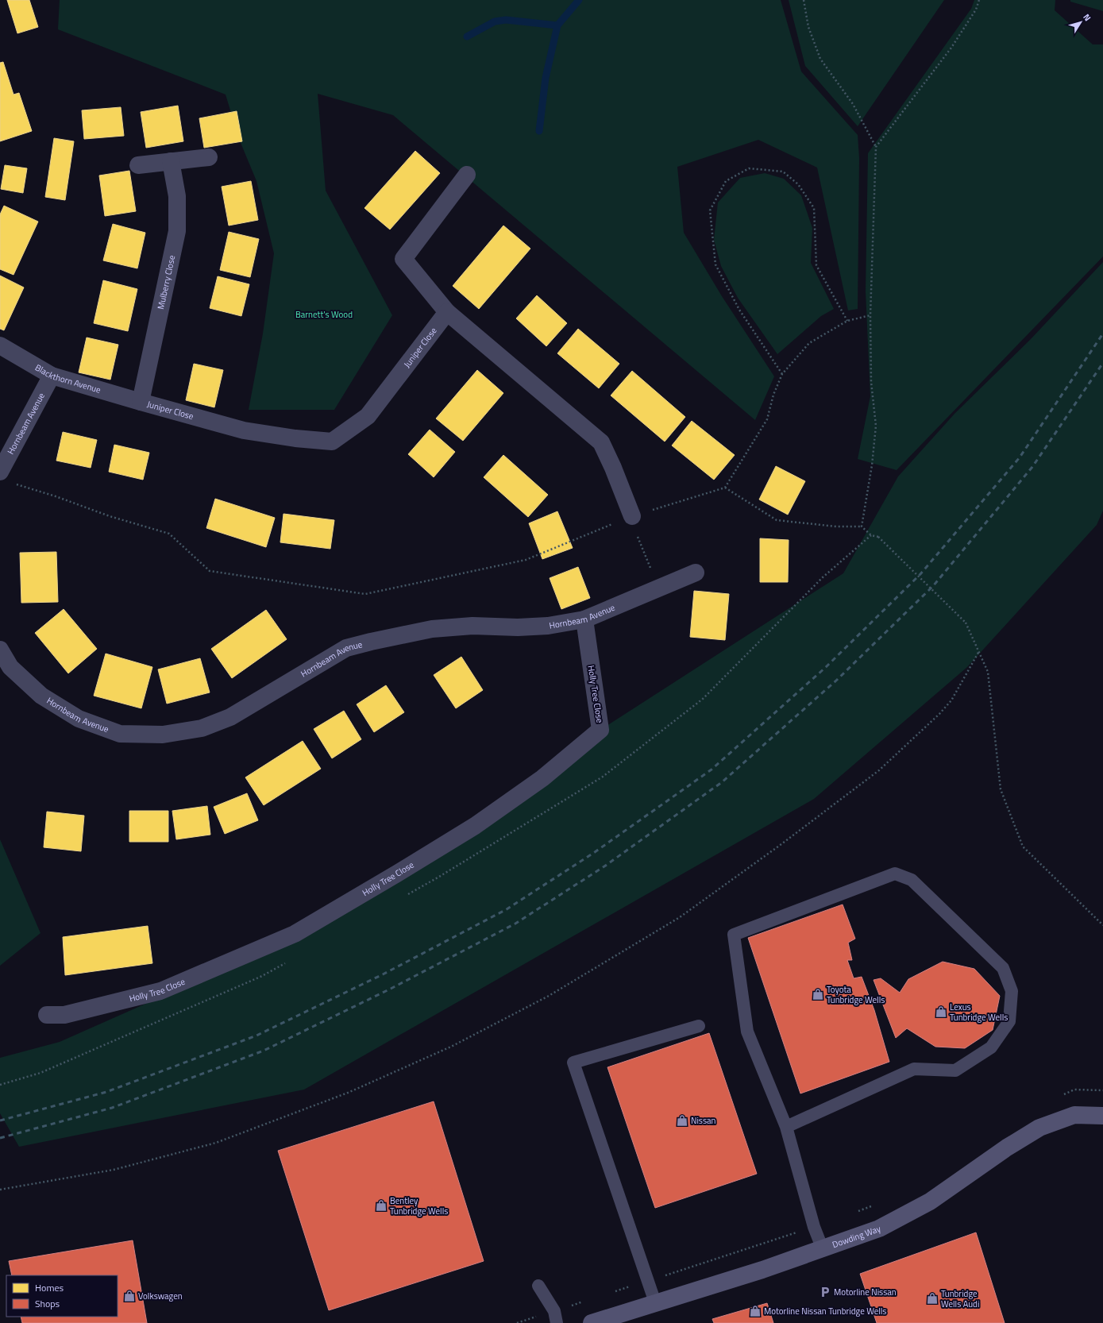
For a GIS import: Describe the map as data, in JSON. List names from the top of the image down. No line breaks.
{"streets":{"street":["Mulberry Close","Juniper Close","Blackthorn Avenue","Hornbeam Avenue","Holly Tree Close","Dowding Way"]},"crossings":[["Mulberry Close","Juniper Close"],["Mulberry Close","Blackthorn Avenue"],["Juniper Close","Blackthorn Avenue"],["Blackthorn Avenue","Hornbeam Avenue"],["Hornbeam Avenue","Holly Tree Close"]],"parks":["Barnett's Wood"],"places":{"shop":["Toyota Tunbridge Wells","Lexus Tunbridge Wells","Nissan","Bentley Tunbridge Wells","Volkswagen","Tunbridge Wells Audi","Motorline Nissan Tunbridge Wells"],"parking":["Motorline Nissan"]},"legend":["Homes","Shops"],"north":"top right"}
